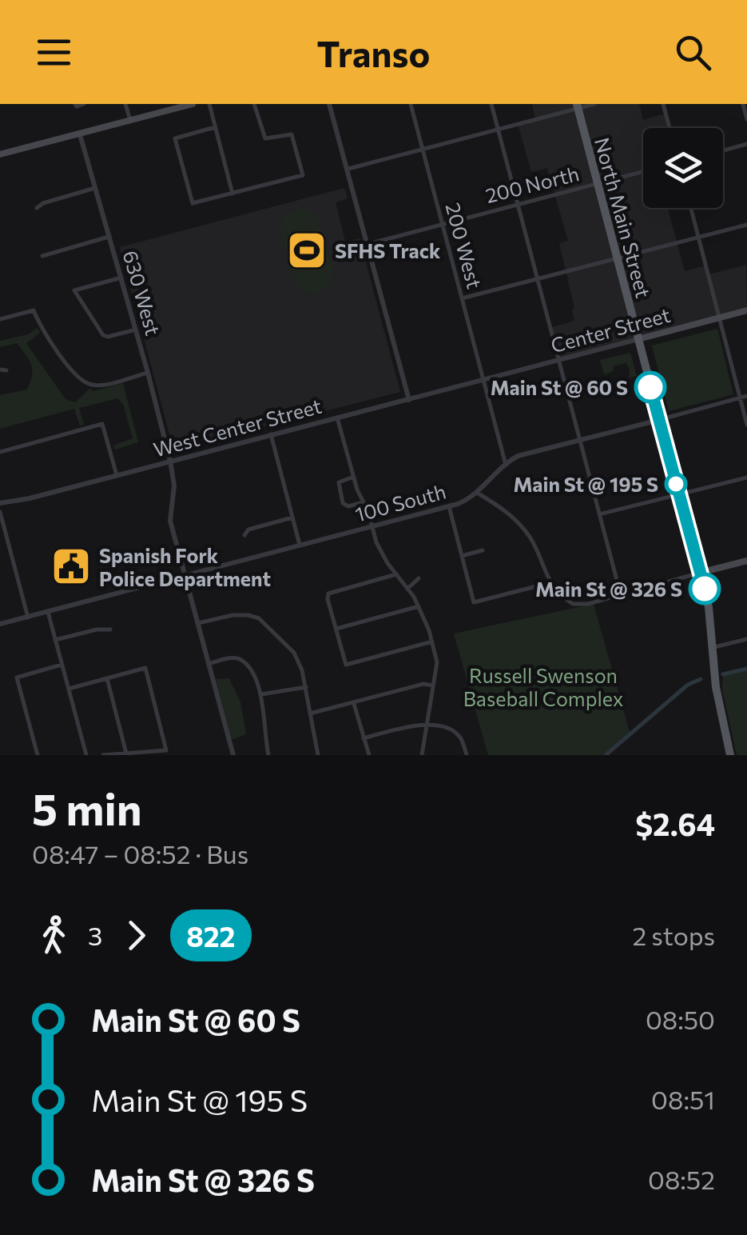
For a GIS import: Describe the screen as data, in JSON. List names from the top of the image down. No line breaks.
{"streets":{"main road":["North Main Street","Center Street"],"street":["200 North","200 West","630 West","West Center Street","100 South"]},"crossings":[["200 North","North Main Street"],["200 North","200 West"],["North Main Street","Center Street"],["North Main Street","100 South"],["200 West","Center Street"],["200 West","West Center Street"],["200 West","100 South"],["630 West","West Center Street"],["630 West","100 South"],["Center Street","West Center Street"]],"parks":["Russell Swenson Baseball Complex"],"places":{"sports":["SFHS Track"],"other":["Main St @ 60 S","Main St @ 195 S","Main St @ 326 S"],"public building":["Spanish Fork Police Department"]},"lines":["bus line 822"],"page":{"header":"Transo","heading":["5 min","08:47 – 08:52 · Bus","$2.64"],"legs":["3","822","2 stops"],"list":[{"name":"Main St @ 60 S","value":"08:50"},{"name":"Main St @ 195 S","value":"08:51"},{"name":"Main St @ 326 S","value":"08:52"}]}}
